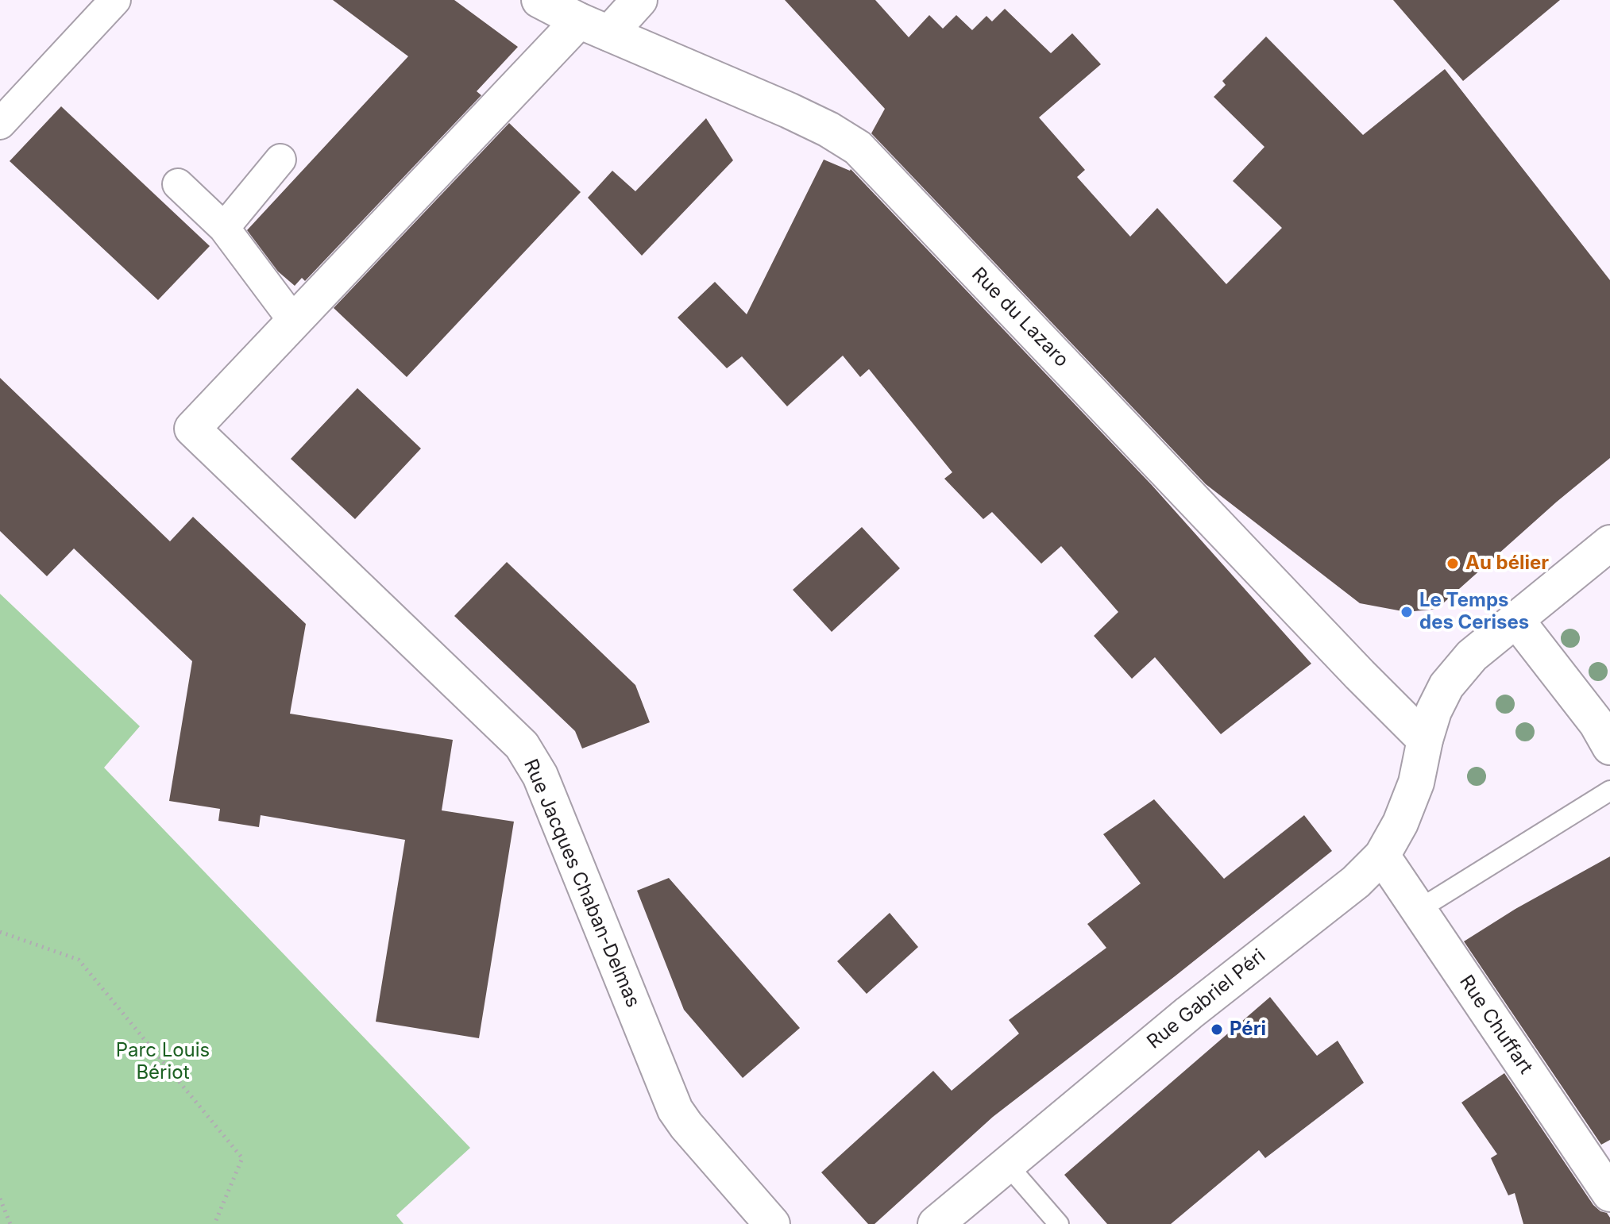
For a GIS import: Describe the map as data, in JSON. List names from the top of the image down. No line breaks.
{"streets":{"street":["Rue du Lazaro","Rue Jacques Chaban-Delmas","Rue Gabriel Péri","Rue Chuffart"]},"crossings":[["Rue du Lazaro","Rue Gabriel Péri"],["Rue Gabriel Péri","Rue Chuffart"]],"parks":["Parc Louis Bériot"],"places":["Au bélier","Le Temps des Cerises","Péri"]}
